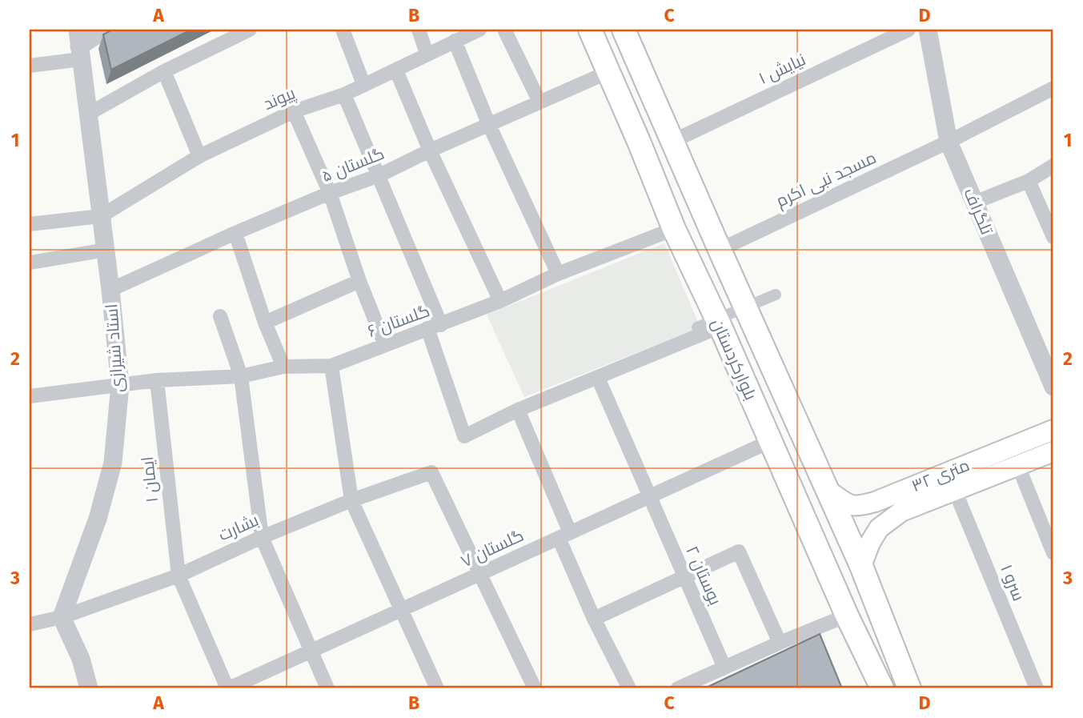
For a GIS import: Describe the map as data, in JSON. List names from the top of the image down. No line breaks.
{"streets":{"main road":["بلوارکردستان","۳۲ متری"],"street":["نیایش ۱","پیوند","گلستان ۵","مسجد نبی اکرم","تلگراف","گلستان ۶","استاد شیرازی","ایمان ۱","بشارت","گلستان ۷","بوستان ۲","سرو ۱"]},"crossings":[["نیایش ۱","بلوارکردستان"],["پیوند","استاد شیرازی"],["گلستان ۵","استاد شیرازی"],["گلستان ۵","بلوارکردستان"],["مسجد نبی اکرم","تلگراف"],["مسجد نبی اکرم","بلوارکردستان"],["گلستان ۶","استاد شیرازی"],["گلستان ۶","بلوارکردستان"],["گلستان ۶","ایمان ۱"],["استاد شیرازی","بشارت"],["بلوارکردستان","۳۲ متری"],["بلوارکردستان","گلستان ۷"],["۳۲ متری","سرو ۱"],["ایمان ۱","بشارت"],["ایمان ۱","گلستان ۷"],["بشارت","گلستان ۷"],["گلستان ۷","بوستان ۲"]],"grid":{"columns":["A","B","C","D"],"rows":["1","2","3"]}}
